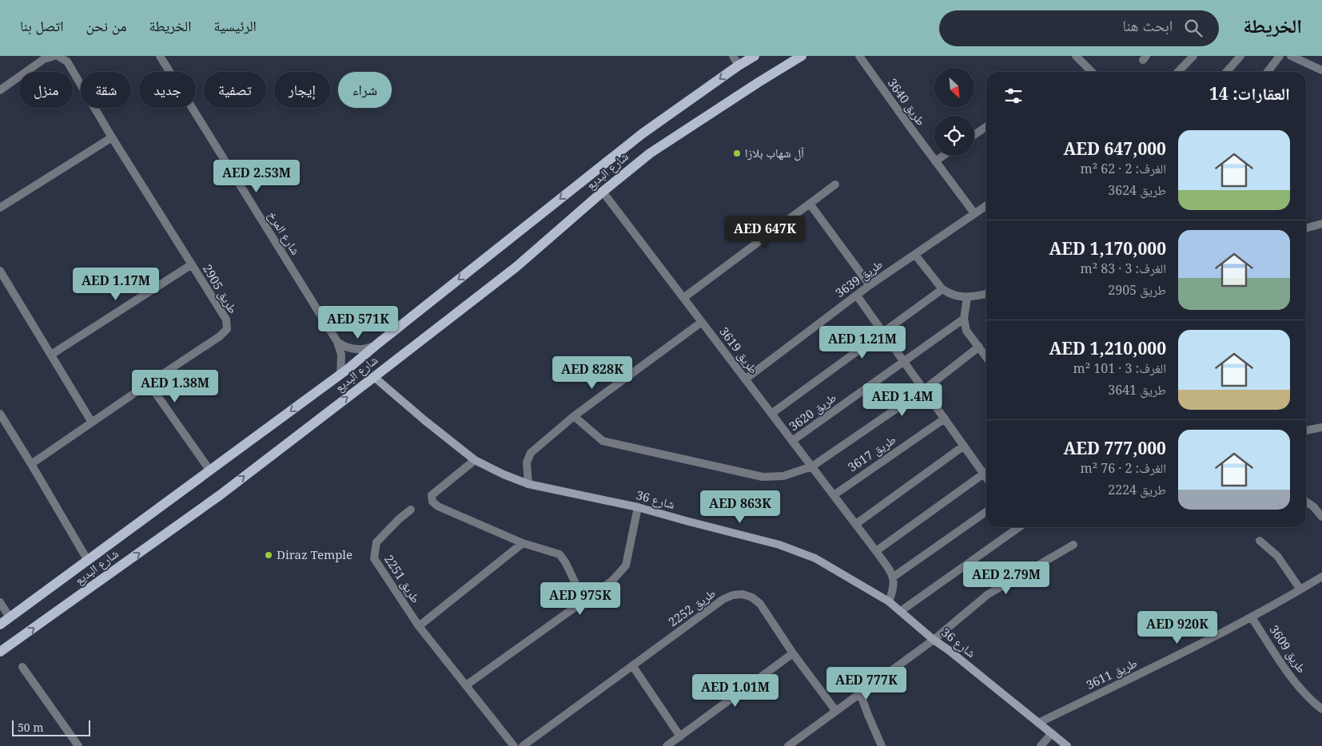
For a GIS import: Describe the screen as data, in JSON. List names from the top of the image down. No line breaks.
{"streets":{"main road":["شارع البديع"],"street":["طريق 3640","شارع المرخ","طريق 3639","طريق 2905","طريق 3619","طريق 3620","طريق 3617","شارع 36","طريق 2251","طريق 2252","طريق 3609","طريق 3611"]},"crossings":[["طريق 3640","طريق 3639"],["شارع البديع","شارع المرخ"],["شارع البديع","طريق 3619"],["شارع البديع","شارع 36"],["طريق 3639","طريق 3619"],["طريق 3619","طريق 3620"],["طريق 3619","طريق 3617"],["شارع 36","طريق 3611"],["طريق 3609","طريق 3611"]],"places":["آل شهاب بلازا","Diraz Temple"],"scale_bar":"50 m","north":"bottom right","page":{"header":"الخريطة","search":"ابحث هنا","nav":["الرئيسية","الخريطة","من نحن","اتصل بنا"],"chip":["شراء","إيجار","تصفية","جديد","شقة","منزل"],"heading":"العقارات: 14","list":[{"name":"AED 647,000","note":"الغرف: 2 · 62 m² · طريق 3624"},{"name":"AED 1,170,000","note":"الغرف: 3 · 83 m² · طريق 2905"},{"name":"AED 1,210,000","note":"الغرف: 3 · 101 m² · طريق 3641"},{"name":"AED 777,000","note":"الغرف: 2 · 76 m² · طريق 2224"}],"price":["AED 2.53M","AED 647K","AED 1.17M","AED 571K","AED 1.21M","AED 828K","AED 1.38M","AED 1.4M","AED 863K","AED 2.79M","AED 975K","AED 920K","AED 777K","AED 1.01M"],"scale":"50 m"}}
